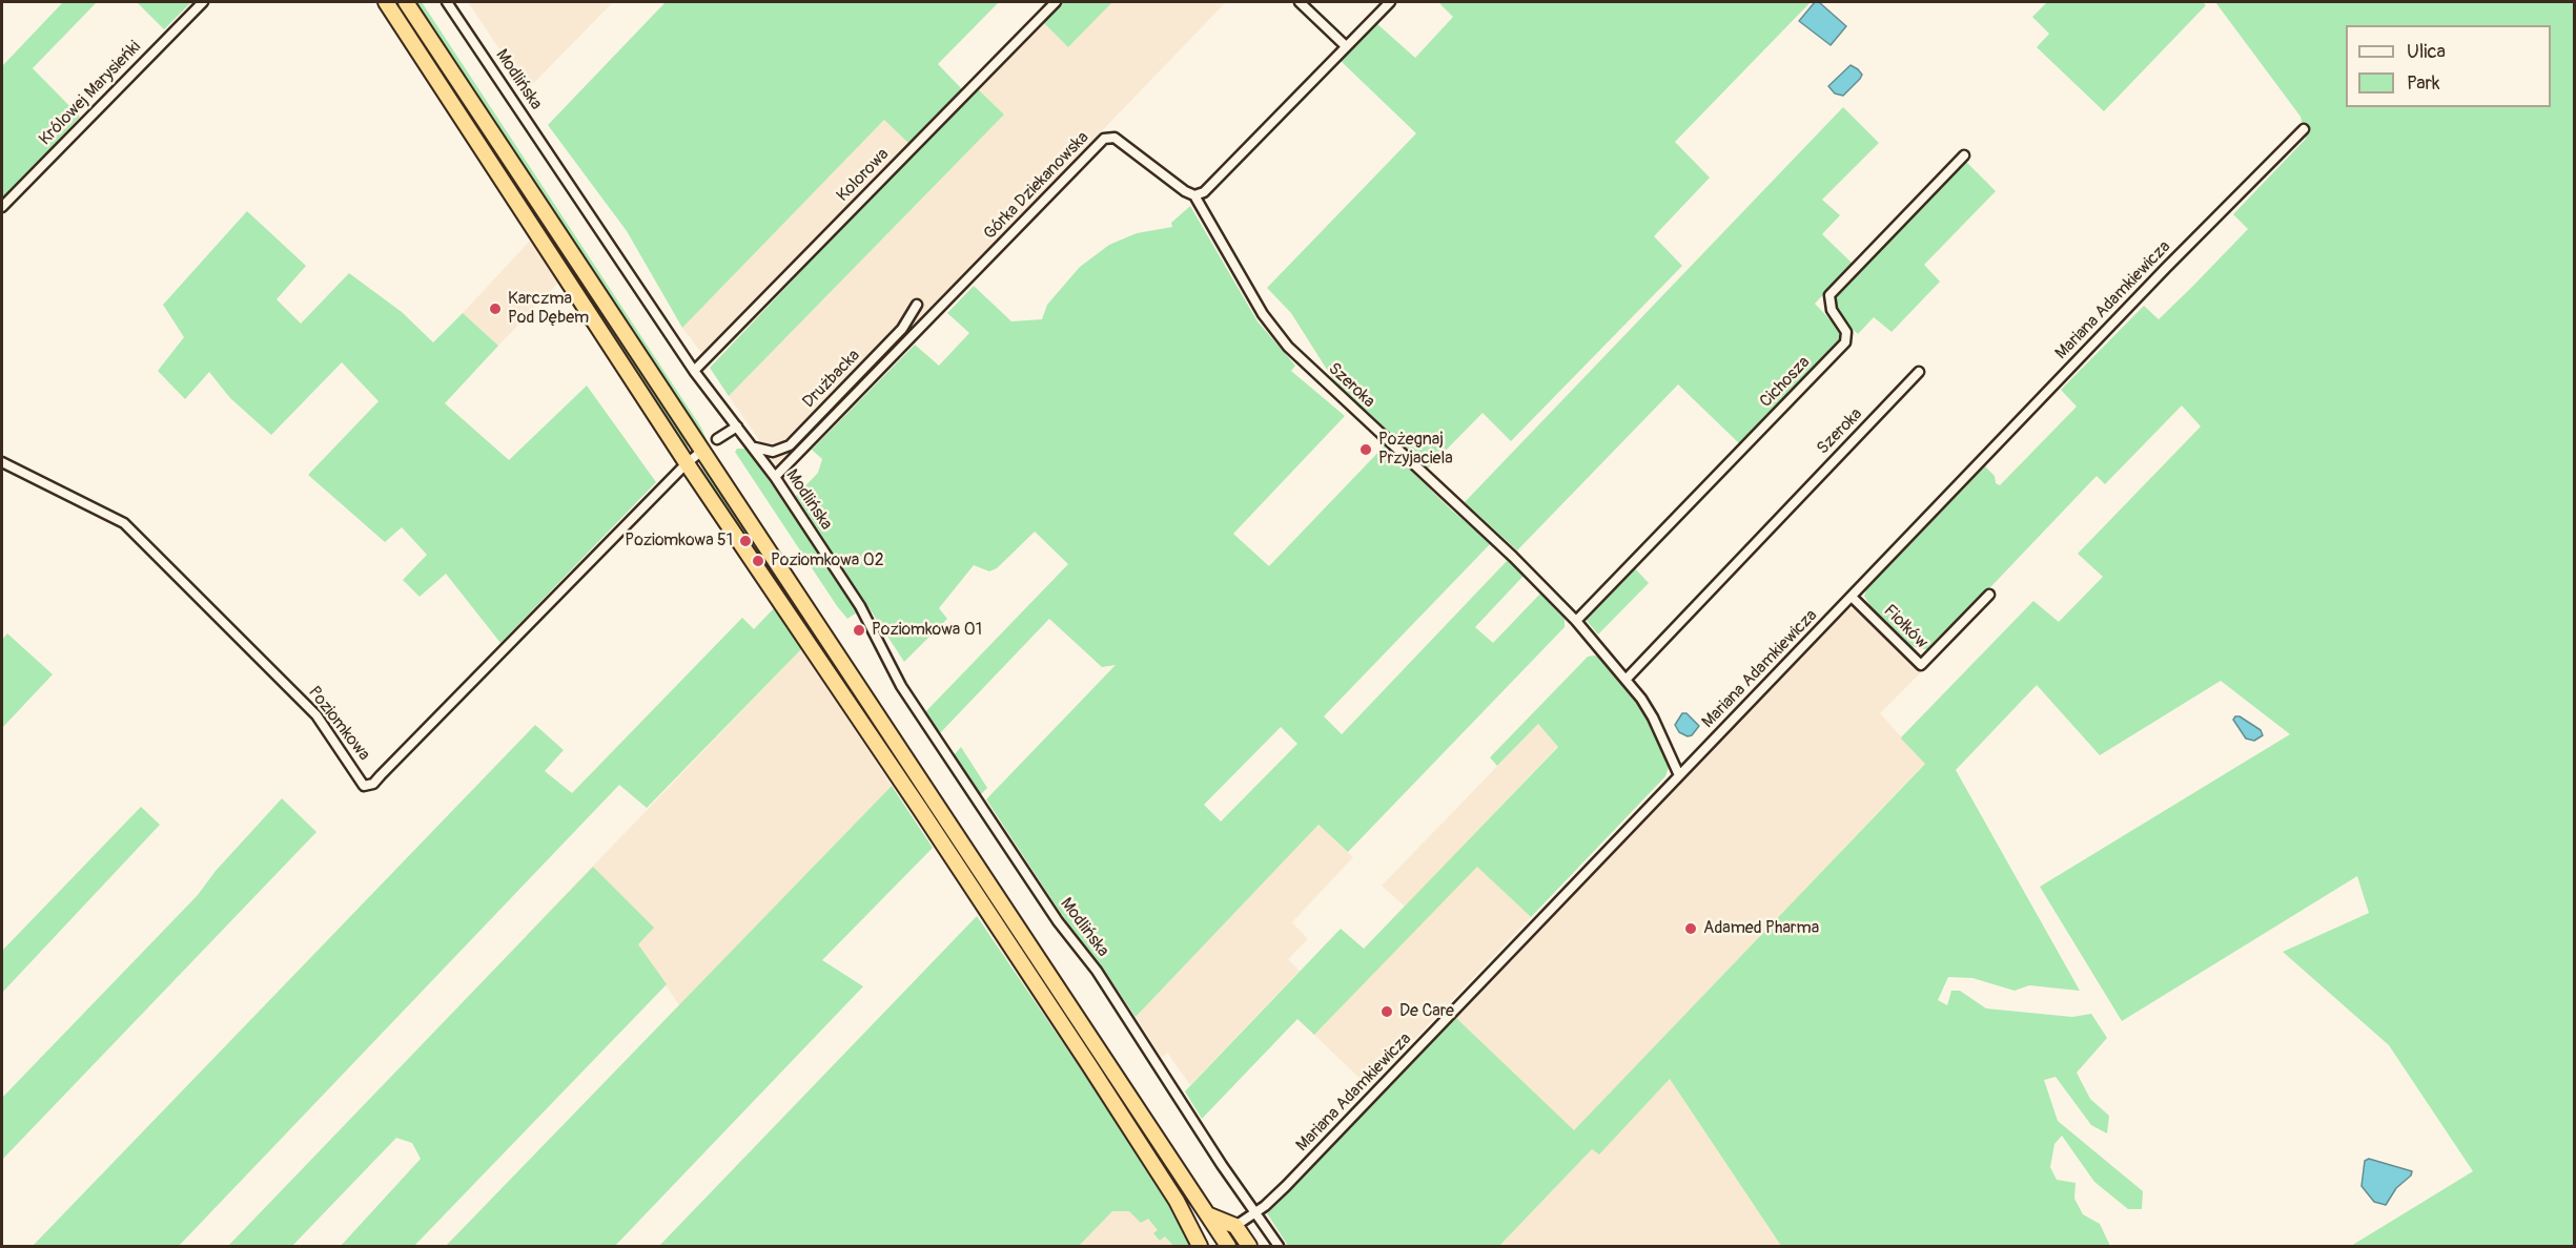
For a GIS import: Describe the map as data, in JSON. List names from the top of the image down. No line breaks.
{"streets":{"street":["Modlińska","Królowej Marysieńki","Kolorowa","Górka Dziekanowska","Mariana Adamkiewicza","Drużbacka","Cichosza","Szeroka","Fiołków","Poziomkowa"]},"crossings":[["Modlińska","Kolorowa"],["Modlińska","Górka Dziekanowska"],["Modlińska","Mariana Adamkiewicza"],["Modlińska","Drużbacka"],["Górka Dziekanowska","Szeroka"],["Mariana Adamkiewicza","Szeroka"],["Mariana Adamkiewicza","Fiołków"],["Cichosza","Szeroka"]],"places":["Karczma Pod Dębem","Pożegnaj Przyjaciela","Poziomkowa 51","Poziomkowa 02","Poziomkowa 01","Adamed Pharma","De Care"],"legend":["Ulica","Park"]}
